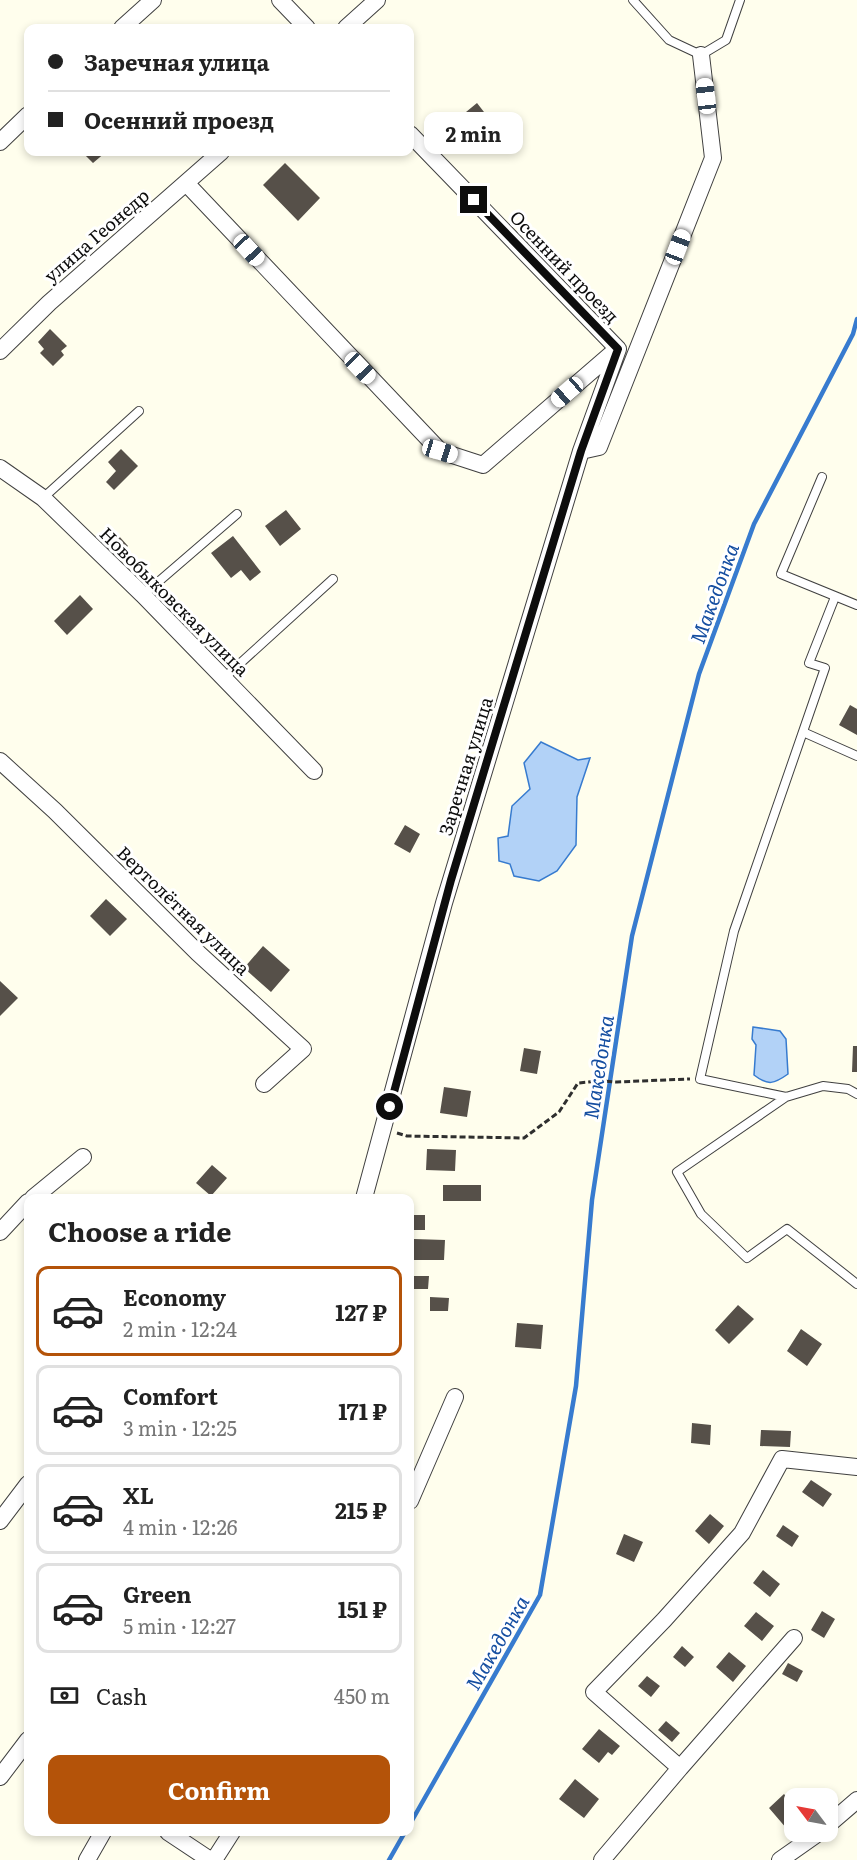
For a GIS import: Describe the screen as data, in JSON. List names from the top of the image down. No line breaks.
{"streets":{"street":["улица Геонедр","Осенний проезд","Новобыковская улица","Заречная улица","Вертолётная улица"]},"crossings":[["Осенний проезд","Заречная улица"]],"water":["Македонка"],"north":"top left","page":{"banner":["Заречная улица","Осенний проезд"],"bubble":"2 min","heading":"Choose a ride","list":[{"name":"Economy","note":"2 min · 12:24","value":"127 ₽"},{"name":"Comfort","note":"3 min · 12:25","value":"171 ₽"},{"name":"XL","note":"4 min · 12:26","value":"215 ₽"},{"name":"Green","note":"5 min · 12:27","value":"151 ₽"}],"pay":["Cash","450 m"],"buttons":"Confirm"}}
